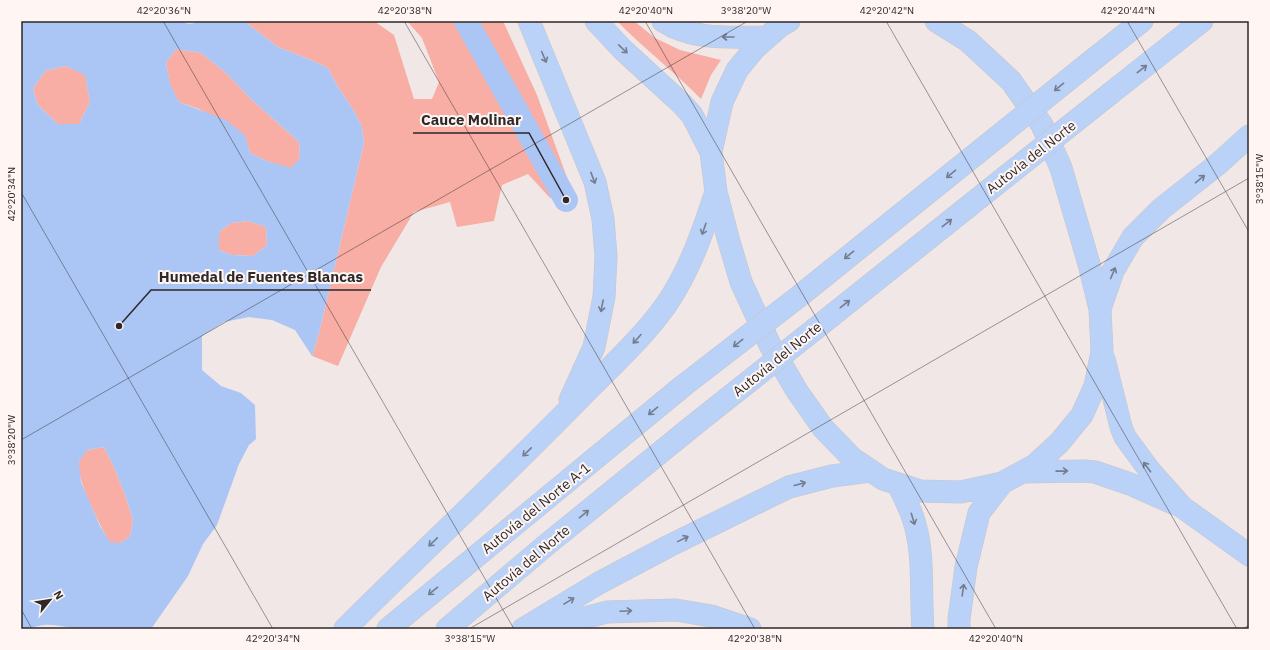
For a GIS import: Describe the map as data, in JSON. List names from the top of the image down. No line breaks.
{"streets":{"highway":["Autovía del Norte","Autovía del Norte A-1"]},"places":["Cauce Molinar","Humedal de Fuentes Blancas"],"north":"top right","coordinates":["42°20'36\"N","42°20'38\"N","42°20'40\"N","3°38'20\"W","42°20'42\"N","42°20'44\"N","3°38'15\"W","42°20'34\"N"]}
